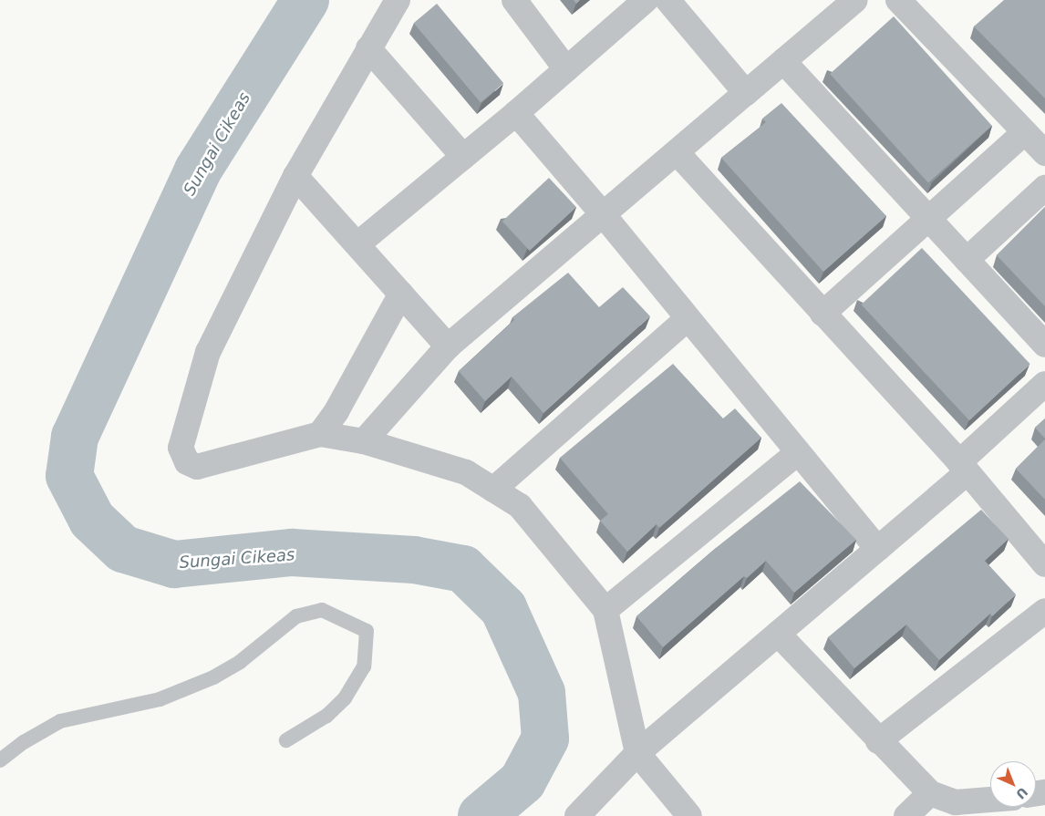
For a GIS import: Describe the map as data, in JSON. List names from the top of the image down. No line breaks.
{"water":["Sungai Cikeas"],"north":"bottom right"}
